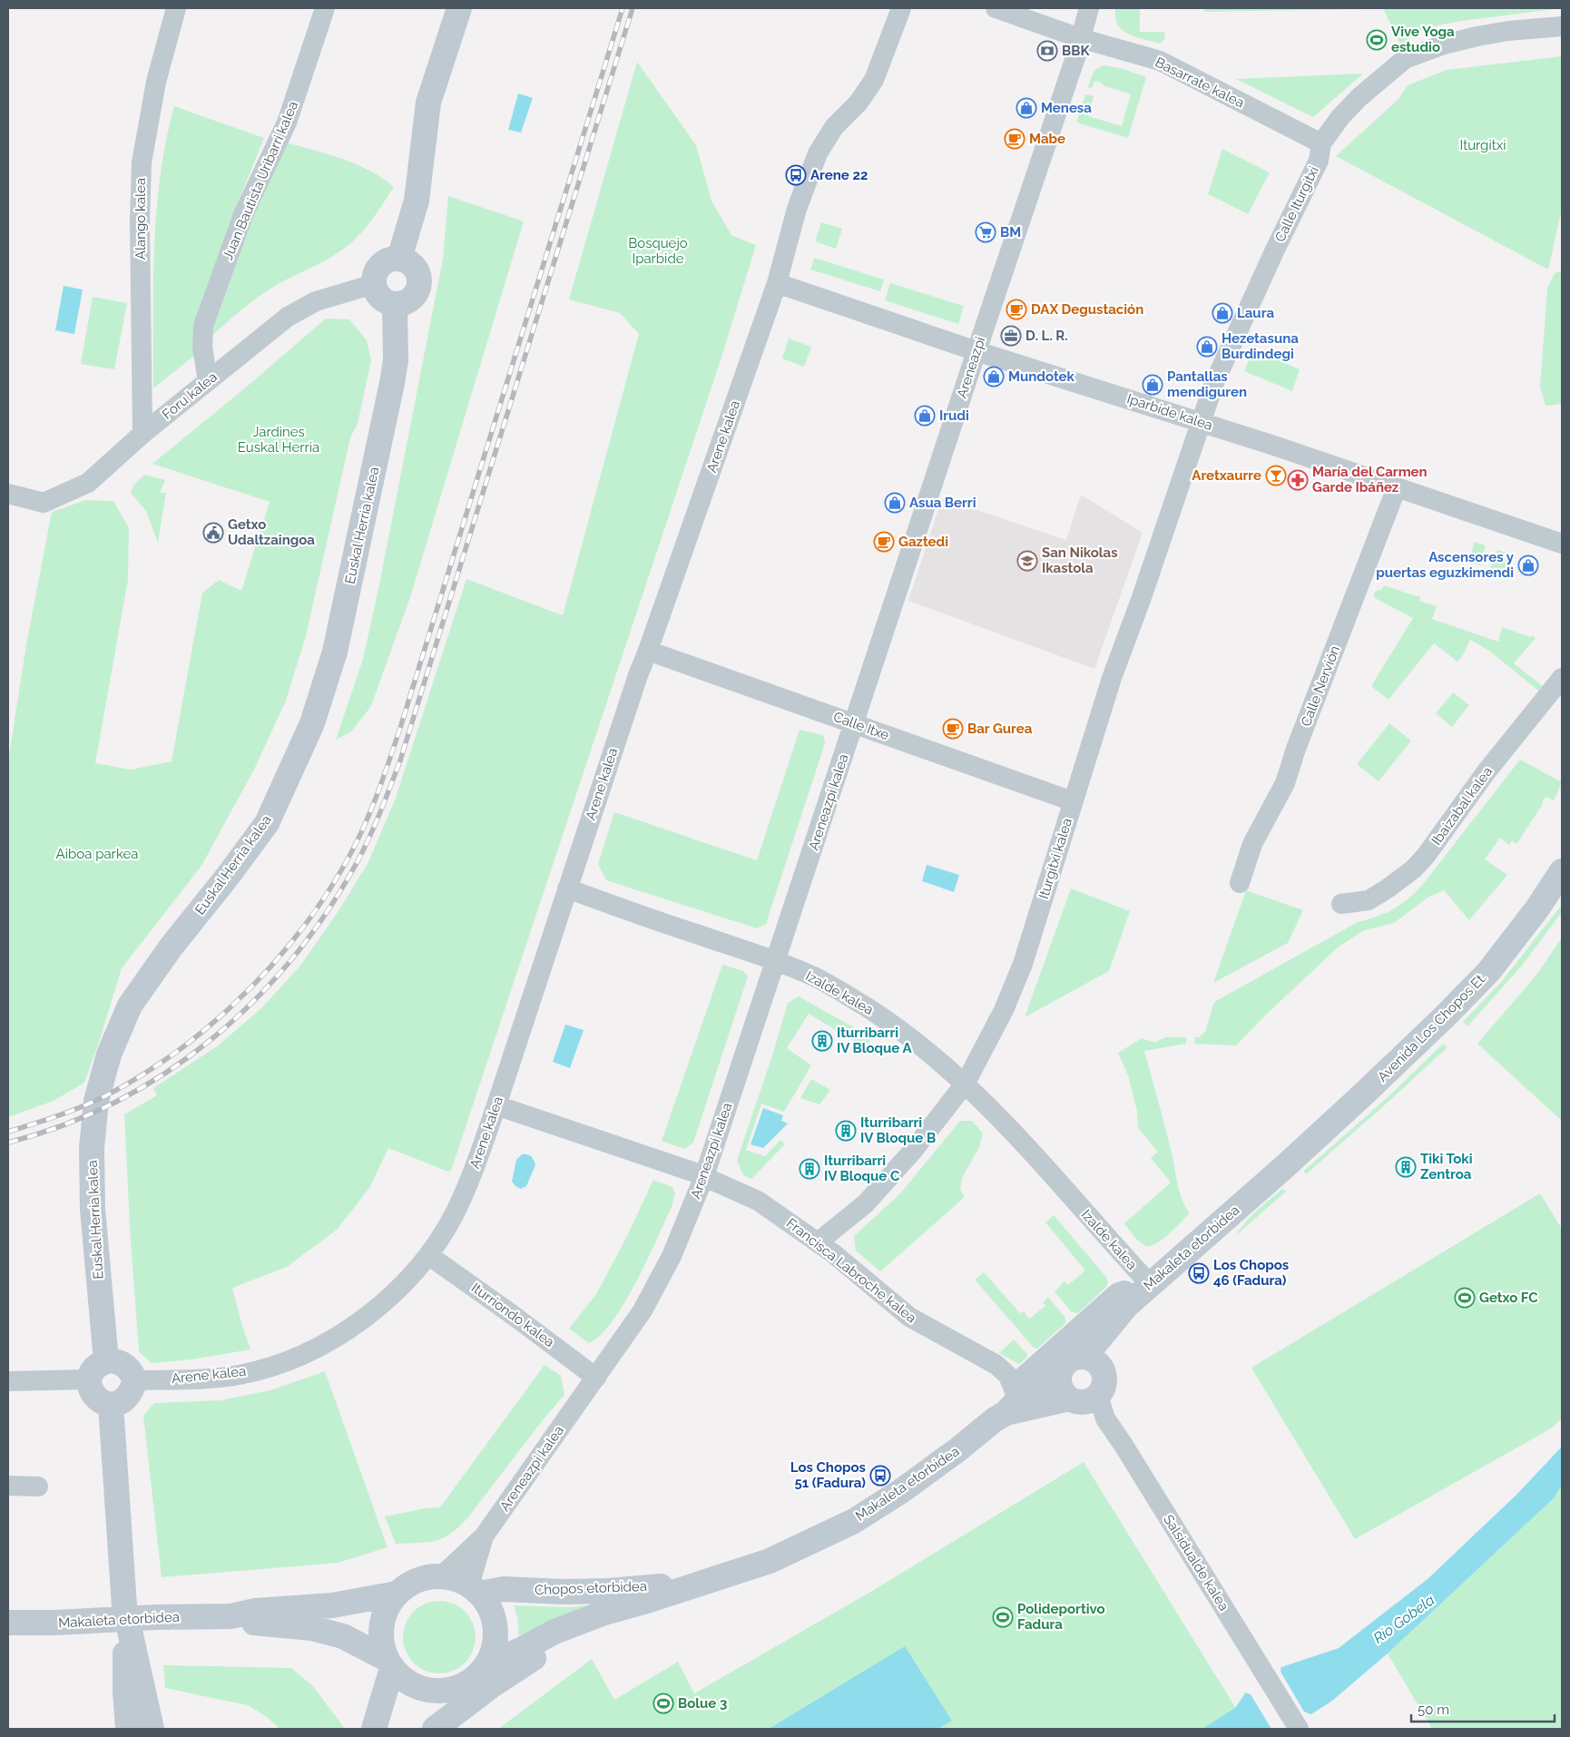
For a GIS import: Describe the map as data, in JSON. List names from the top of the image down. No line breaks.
{"streets":{"street":["Basarrate kalea","Juan Bautista Uribarri kalea","Calle Iturgitxi","Alango kalea","Areneazpi","Foru kalea","Iparbide kalea","Arene kalea","Euskal Herria kalea","Calle Nervión","Calle Itxe","Areneazpi kalea","Ibaizabal kalea","Iturgitxi kalea","Izalde kalea","Avenida Los Chopos Et.","Makaleta etorbidea","Francisca Labroche kalea","Iturriondo kalea","Salsidualde kalea","Chopos etorbidea"]},"crossings":[["Basarrate kalea","Calle Iturgitxi"],["Basarrate kalea","Areneazpi"],["Juan Bautista Uribarri kalea","Foru kalea"],["Calle Iturgitxi","Iparbide kalea"],["Calle Iturgitxi","Iturgitxi kalea"],["Alango kalea","Foru kalea"],["Areneazpi","Iparbide kalea"],["Areneazpi","Calle Itxe"],["Areneazpi","Areneazpi kalea"],["Foru kalea","Euskal Herria kalea"],["Iparbide kalea","Arene kalea"],["Iparbide kalea","Calle Nervión"],["Iparbide kalea","Iturgitxi kalea"],["Arene kalea","Euskal Herria kalea"],["Arene kalea","Calle Itxe"],["Arene kalea","Izalde kalea"],["Arene kalea","Francisca Labroche kalea"],["Arene kalea","Iturriondo kalea"],["Calle Itxe","Areneazpi kalea"],["Calle Itxe","Iturgitxi kalea"],["Areneazpi kalea","Izalde kalea"],["Areneazpi kalea","Makaleta etorbidea"],["Areneazpi kalea","Francisca Labroche kalea"],["Areneazpi kalea","Iturriondo kalea"],["Areneazpi kalea","Chopos etorbidea"],["Iturgitxi kalea","Izalde kalea"],["Iturgitxi kalea","Francisca Labroche kalea"],["Izalde kalea","Makaleta etorbidea"],["Avenida Los Chopos Et.","Makaleta etorbidea"],["Makaleta etorbidea","Salsidualde kalea"],["Makaleta etorbidea","Chopos etorbidea"]],"water":["Río Gobela"],"parks":["Iturgitxi","Bosquejo Iparbide","Jardines Euskal Herria","Aiboa parkea"],"places":{"sports":["Vive Yoga estudio","Getxo FC","Polideportivo Fadura","Bolue 3"],"bank":["BBK"],"shop":["Menesa","Laura","Hezetasuna Burdindegi","Mundotek","Pantallas mendiguren","Irudi","Asua Berri","Ascensores y puertas eguzkimendi"],"cafe":["Mabe","DAX Degustación","Gaztedi","Bar Gurea"],"bus stop":["Arene 22","Los Chopos 46 (Fadura)","Los Chopos 51 (Fadura)"],"supermarket":["BM"],"office":["D. L. R."],"bar":["Aretxaurre"],"pharmacy":["María del Carmen Garde Ibáñez"],"public building":["Getxo Udaltzaingoa"],"school or university":["San Nikolas Ikastola"],"building":["Iturribarri IV Bloque A","Iturribarri IV Bloque B","Tiki Toki Zentroa","Iturribarri IV Bloque C"]},"scale_bar":"50 m"}
